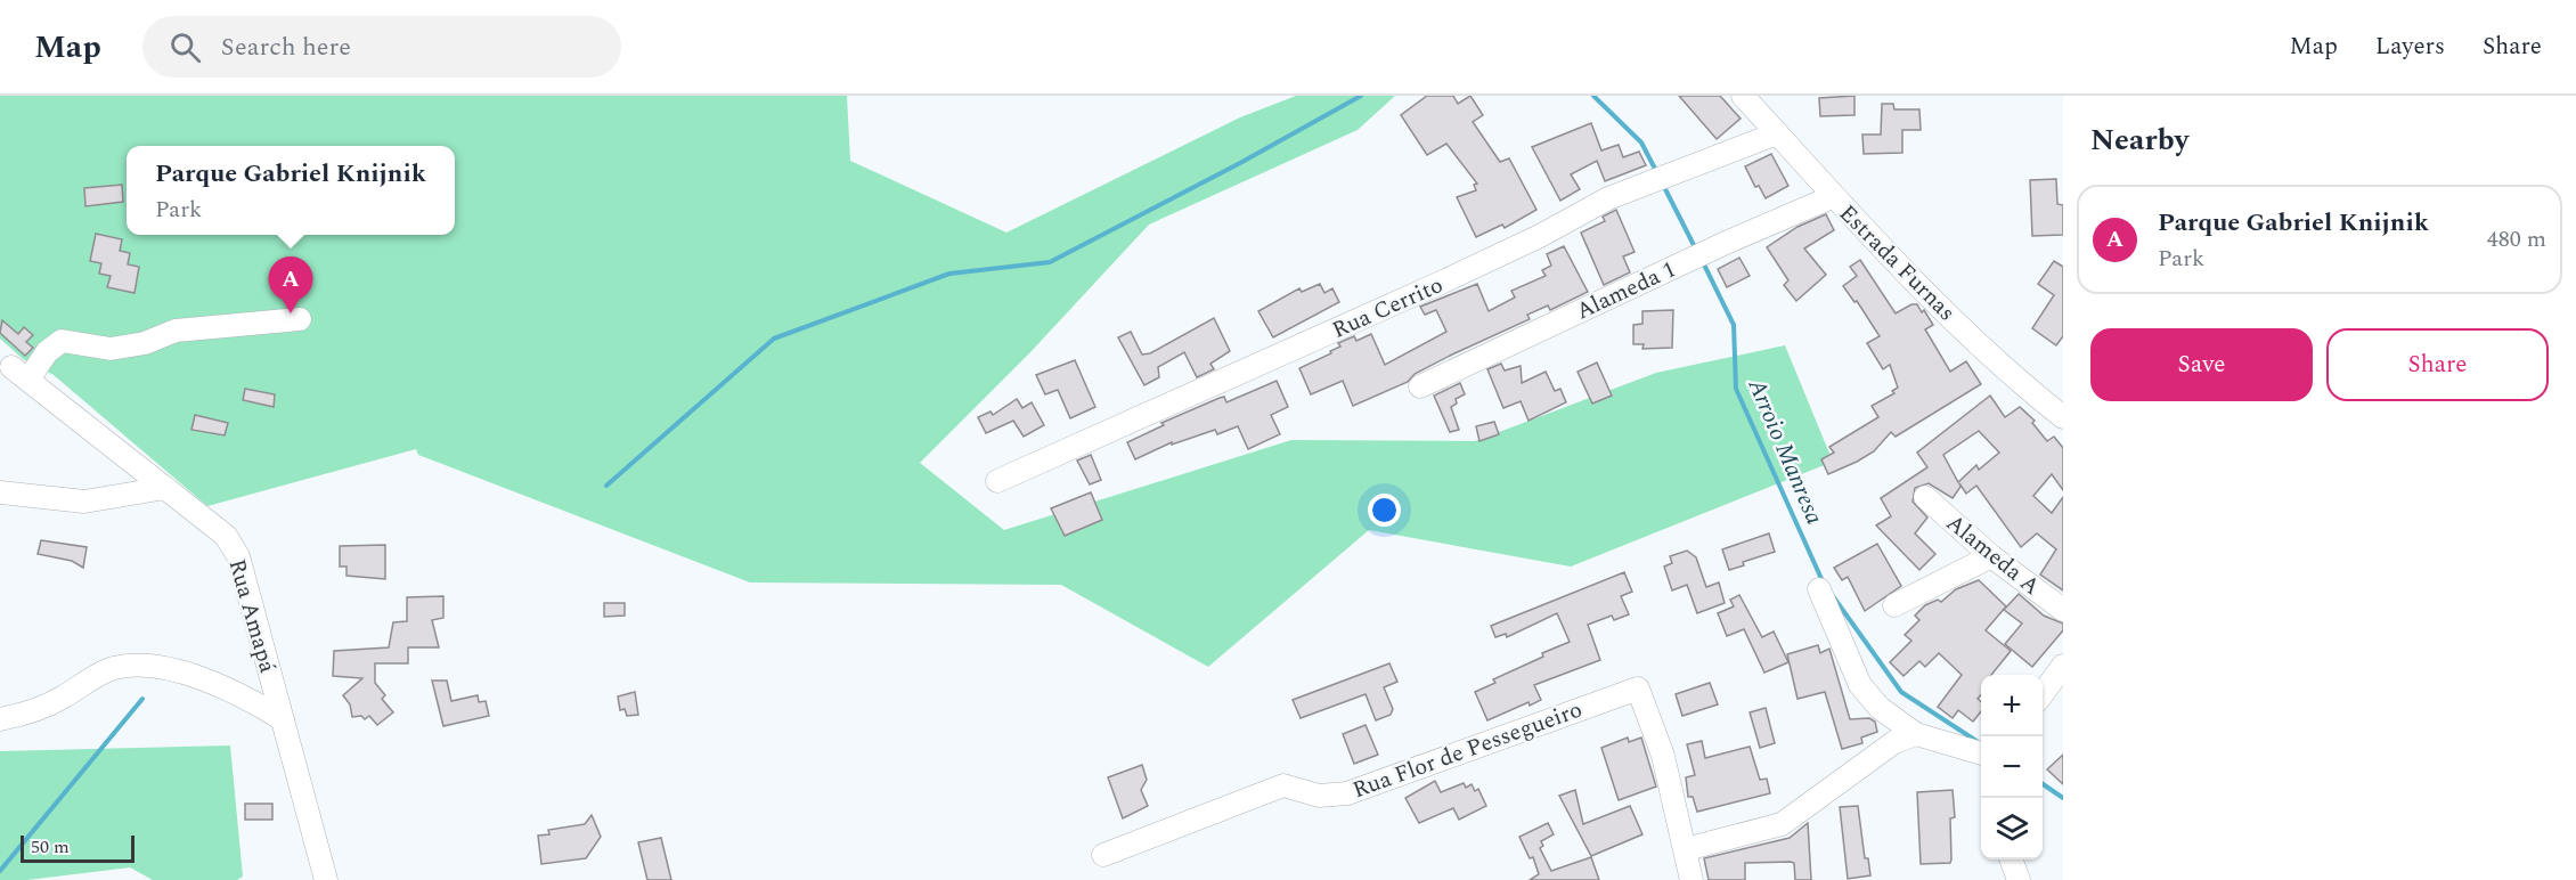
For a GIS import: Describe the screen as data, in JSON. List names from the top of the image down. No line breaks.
{"streets":{"street":["Estrada Furnas","Alameda 1","Rua Cerrito","Alameda A","Rua Amapá","Rua Flor de Pessegueiro"]},"crossings":[["Estrada Furnas","Alameda 1"],["Estrada Furnas","Rua Cerrito"]],"water":["Arroio Manresa"],"scale_bar":"50 m","page":{"header":"Map","search":"Search here","nav":["Map","Layers","Share"],"heading":"Nearby","popup":["Parque Gabriel Knijnik","Park"],"list":[{"mark":"A","name":"Parque Gabriel Knijnik","note":"Park","value":"480 m"}],"pins":"A","buttons":["Save","Share"],"map_buttons":["+","−"],"scale":"50 m"}}
